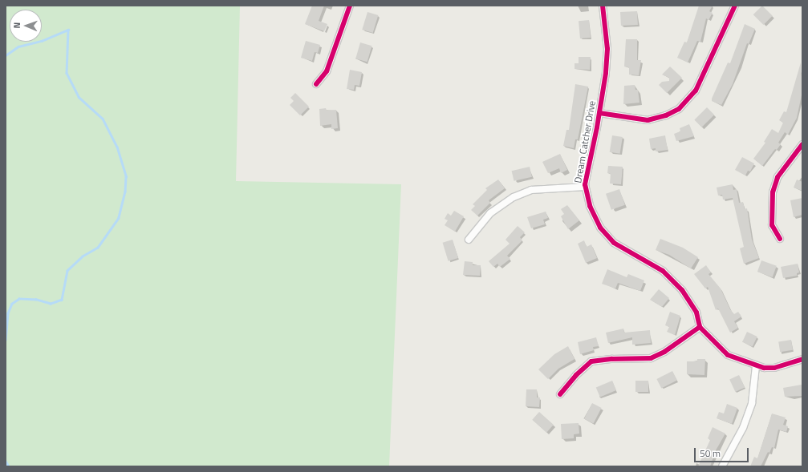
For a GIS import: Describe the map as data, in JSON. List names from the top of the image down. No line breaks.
{"streets":{"street":["Dream Catcher Drive"]},"scale_bar":"50 m","north":"left"}
